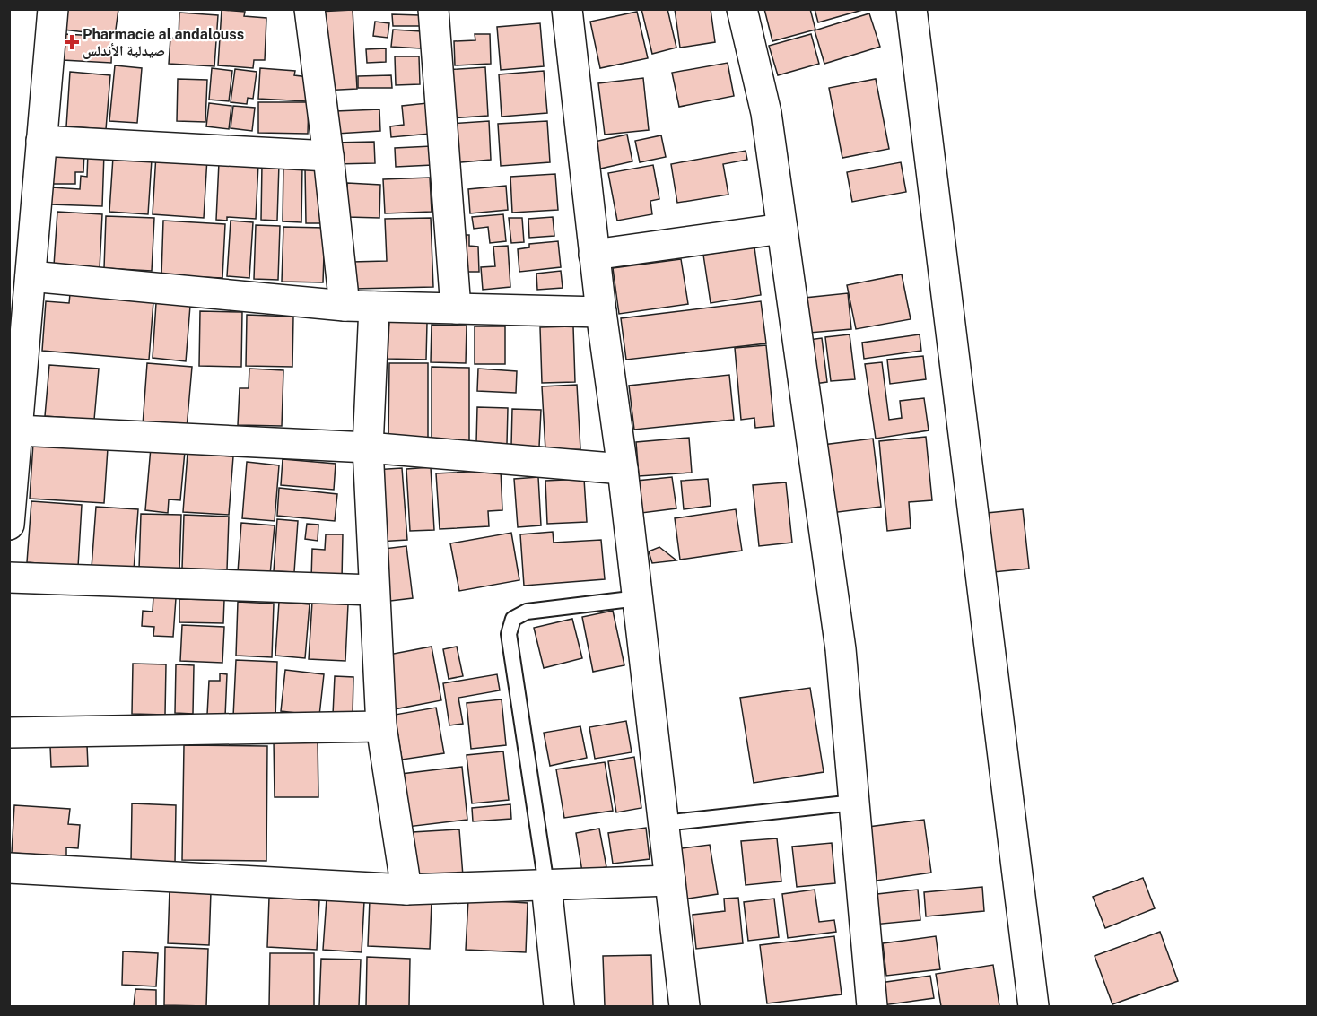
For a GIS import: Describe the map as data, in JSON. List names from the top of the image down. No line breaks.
{"places":{"health":["Pharmacie al andalouss صيدلية الأندلس"]}}
